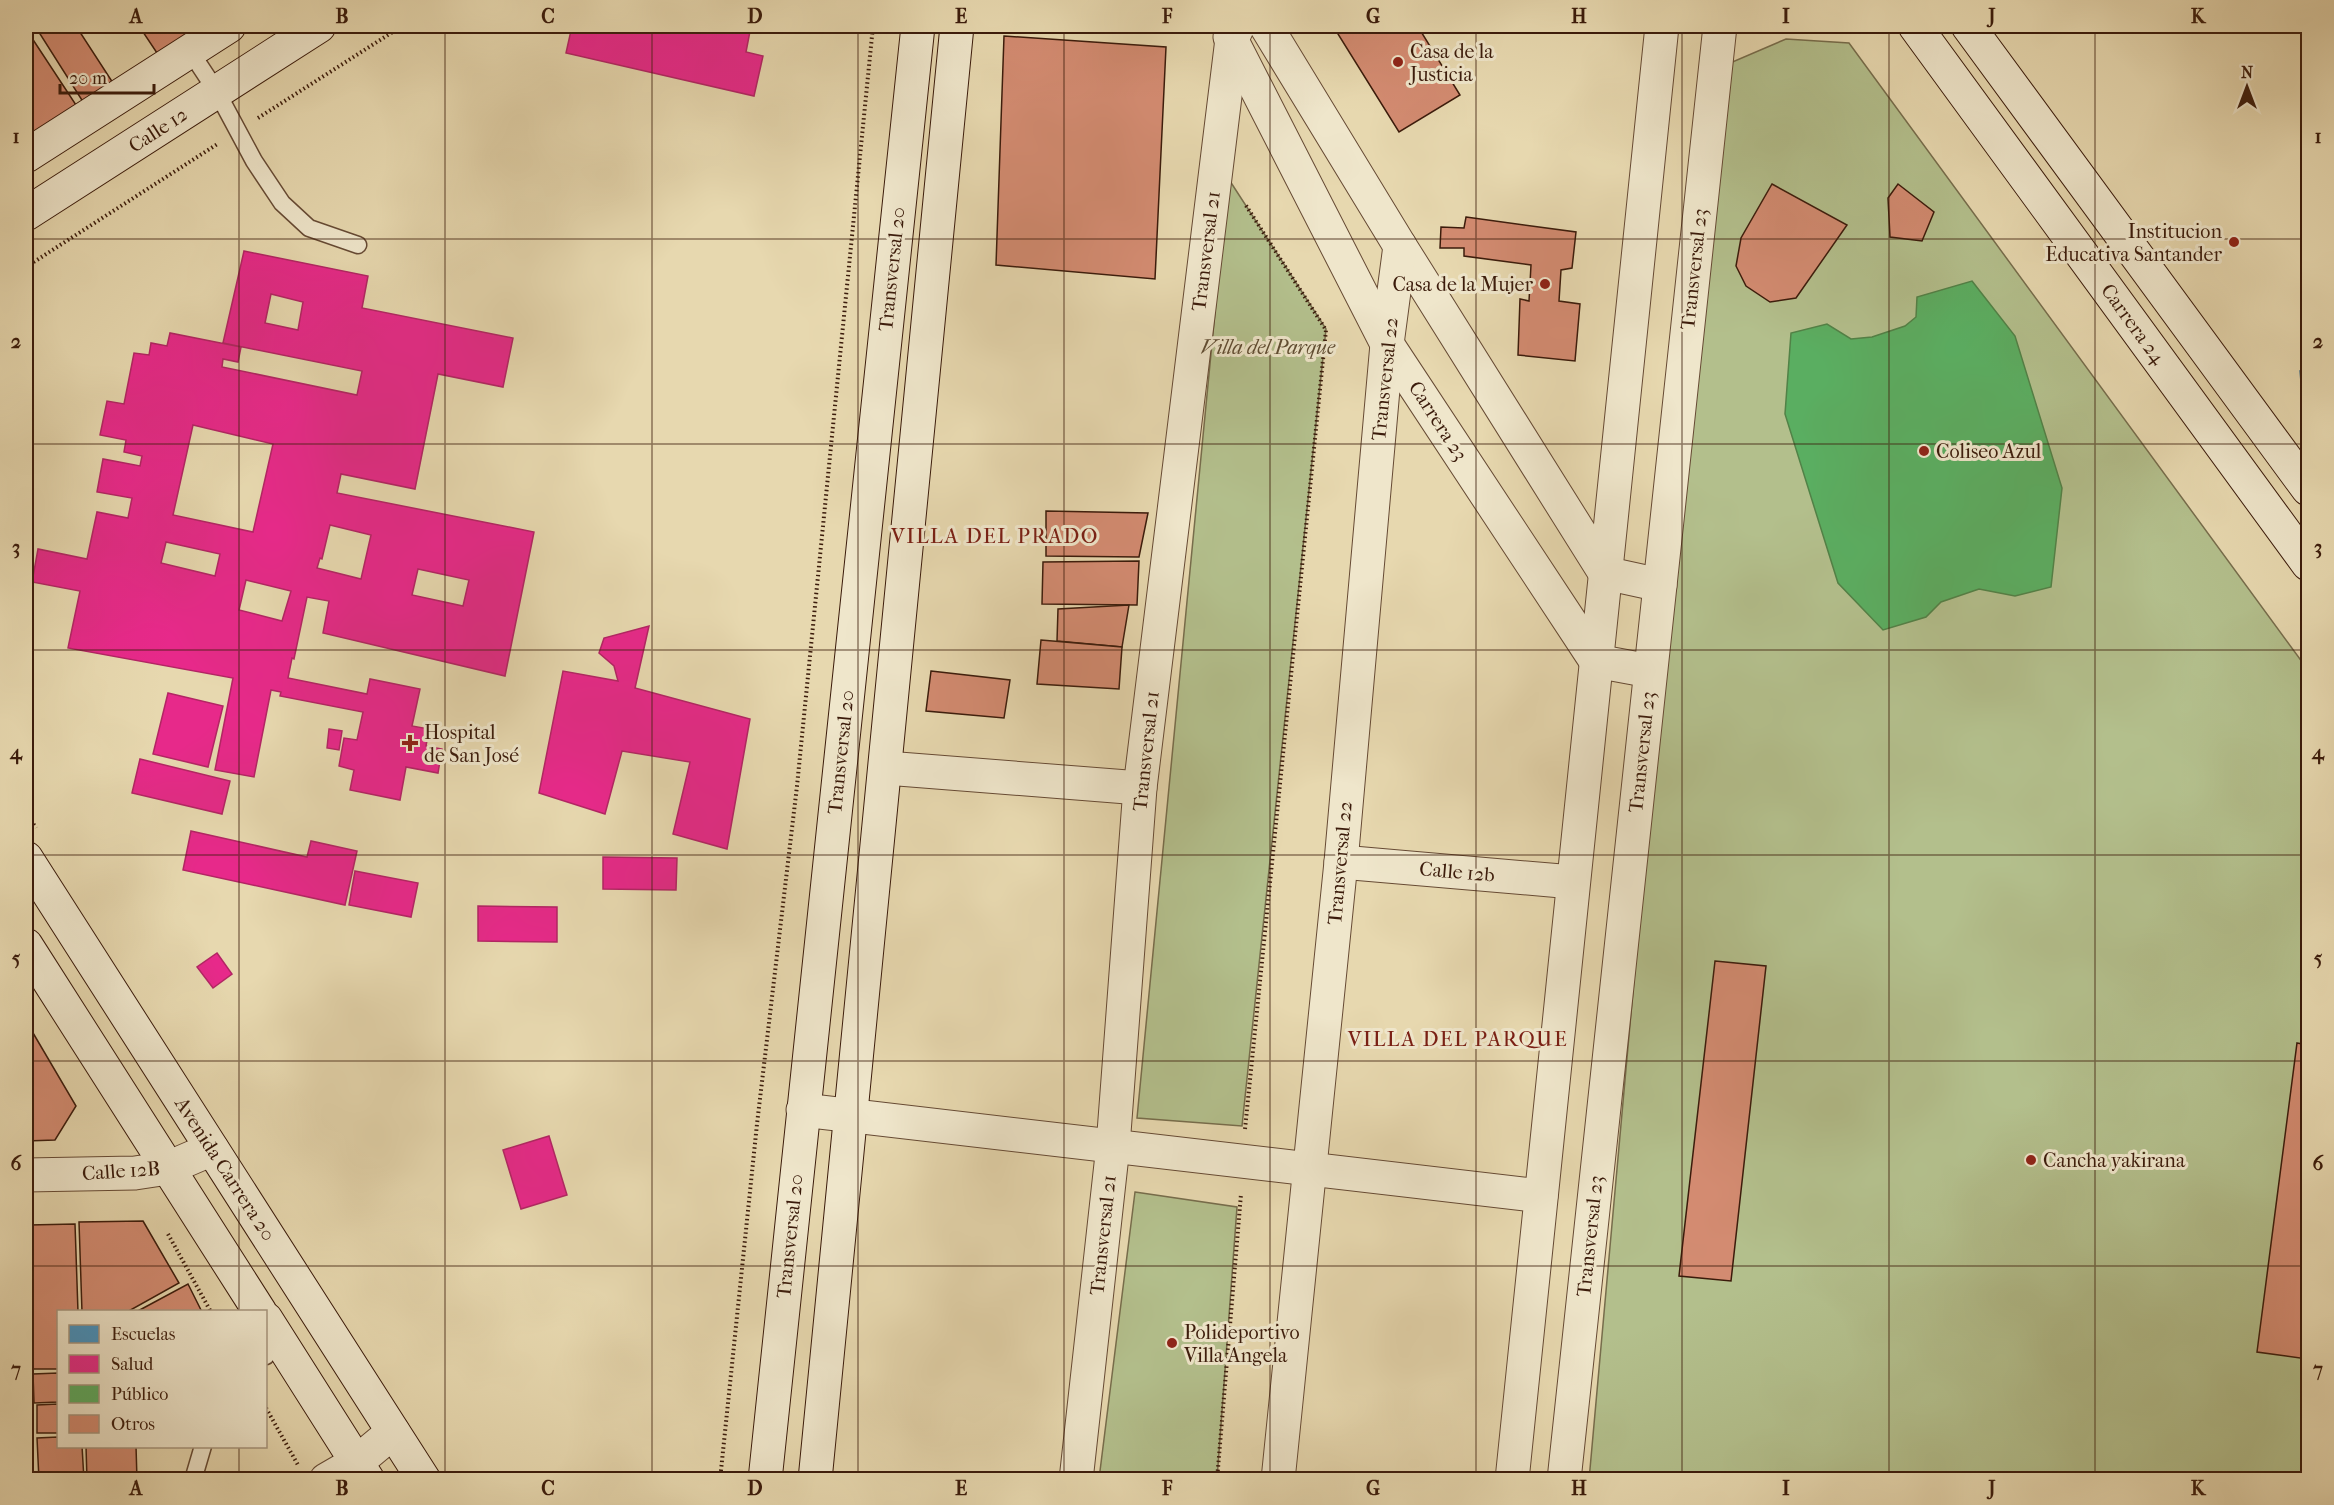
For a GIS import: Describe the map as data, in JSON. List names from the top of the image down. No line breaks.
{"streets":{"street":["Calle 12","Transversal 21","Transversal 20","Transversal 23","Carrera 24","Transversal 22","Carrera 23","Calle 12b","Avenida Carrera 20","Calle 12B"]},"crossings":[["Transversal 21","Carrera 23"],["Transversal 22","Carrera 23"],["Transversal 22","Calle 12b"],["Avenida Carrera 20","Calle 12B"]],"districts":["VILLA DEL PRADO","VILLA DEL PARQUE"],"parks":["Villa del Parque"],"places":{"other":["Casa de la Justicia","Institucion Educativa Santander","Casa de la Mujer","Coliseo Azul","Cancha yakirana","Polideportivo Villa Angela"],"health":["Hospital de San José"]},"legend":["Escuelas","Salud","Público","Otros"],"scale_bar":"20 m","north":"top","grid":{"columns":["A","B","C","D","E","F","G","H","I","J","K"],"rows":["1","2","3","4","5","6","7"]}}
